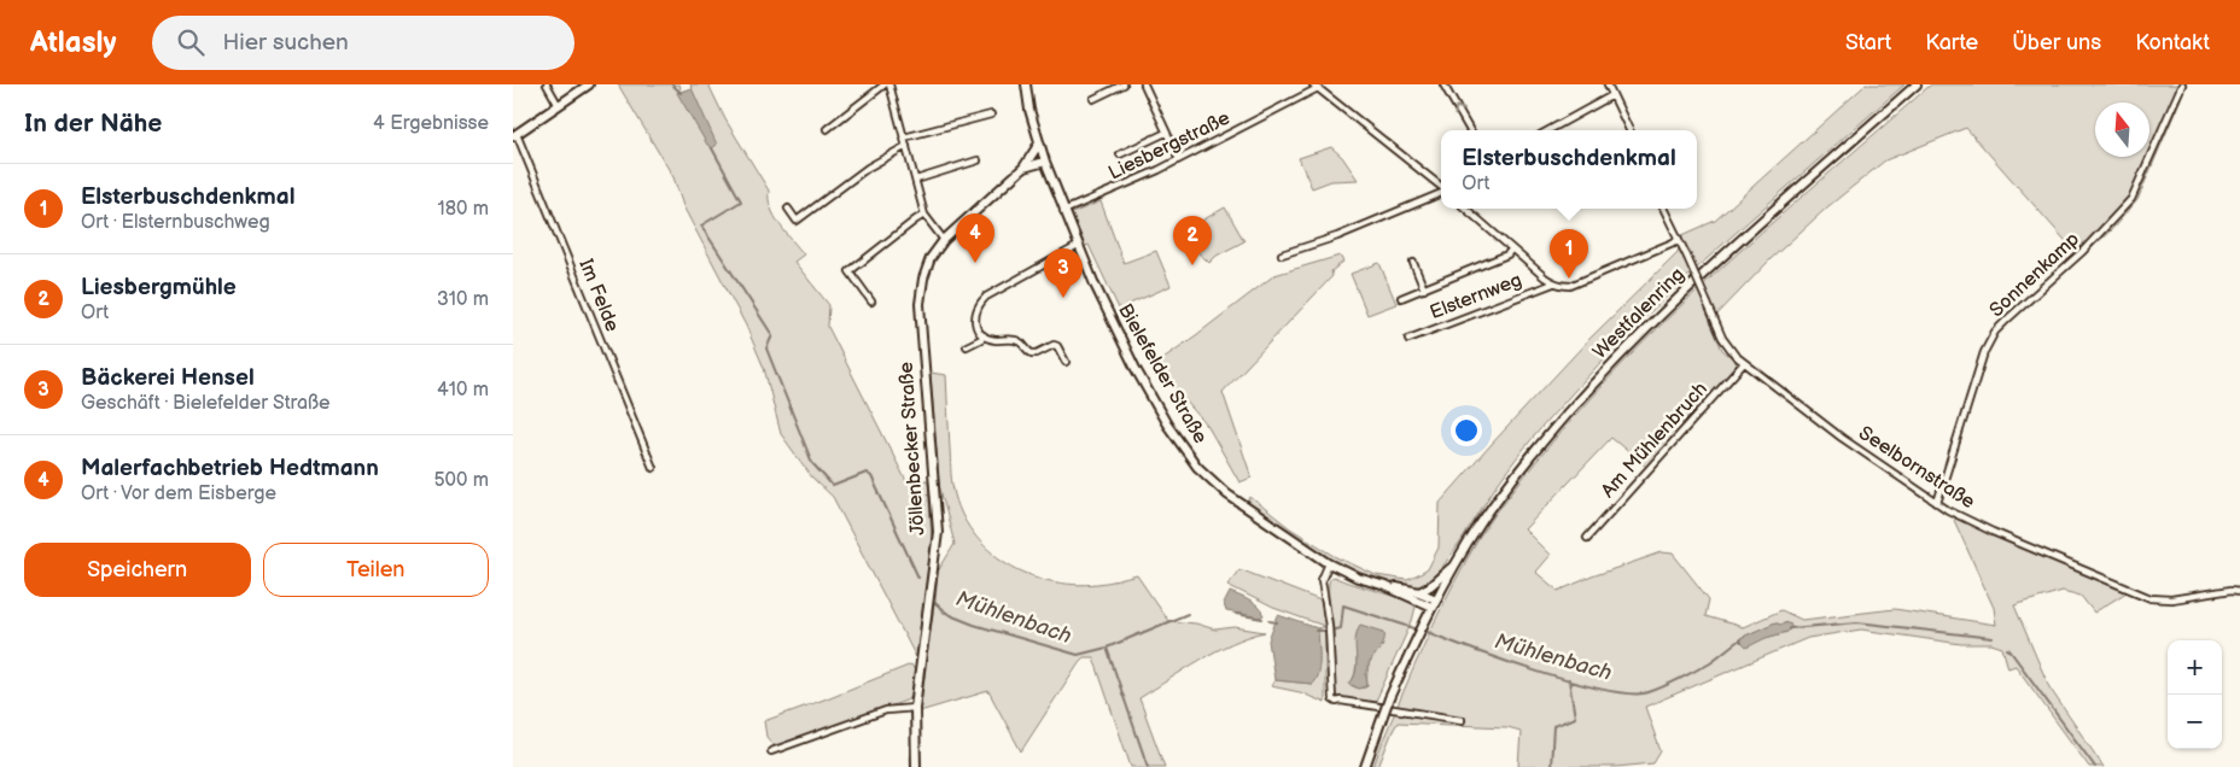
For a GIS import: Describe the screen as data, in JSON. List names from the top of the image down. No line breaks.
{"streets":{"main road":["Westfalenring","Bielefelder Straße","Jöllenbecker Straße"],"street":["Liesbergstraße","Sonnenkamp","Im Felde","Elsternweg","Am Mühlenbruch","Seelbornstraße"]},"crossings":[["Liesbergstraße","Bielefelder Straße"],["Sonnenkamp","Seelbornstraße"],["Elsternweg","Seelbornstraße"],["Westfalenring","Bielefelder Straße"],["Bielefelder Straße","Jöllenbecker Straße"],["Am Mühlenbruch","Seelbornstraße"]],"water":["Mühlenbach"],"north":"top","page":{"header":"Atlasly","search":"Hier suchen","nav":["Start","Karte","Über uns","Kontakt"],"heading":["In der Nähe","4 Ergebnisse"],"popup":["Elsterbuschdenkmal","Ort"],"list":[{"mark":"1","name":"Elsterbuschdenkmal","note":"Ort · Elsternbuschweg","value":"180 m"},{"mark":"2","name":"Liesbergmühle","note":"Ort","value":"310 m"},{"mark":"3","name":"Bäckerei Hensel","note":"Geschäft · Bielefelder Straße","value":"410 m"},{"mark":"4","name":"Malerfachbetrieb Hedtmann","note":"Ort · Vor dem Eisberge","value":"500 m"}],"pins":["4","2","1","3"],"buttons":["Speichern","Teilen"],"map_buttons":["+","−"]}}
